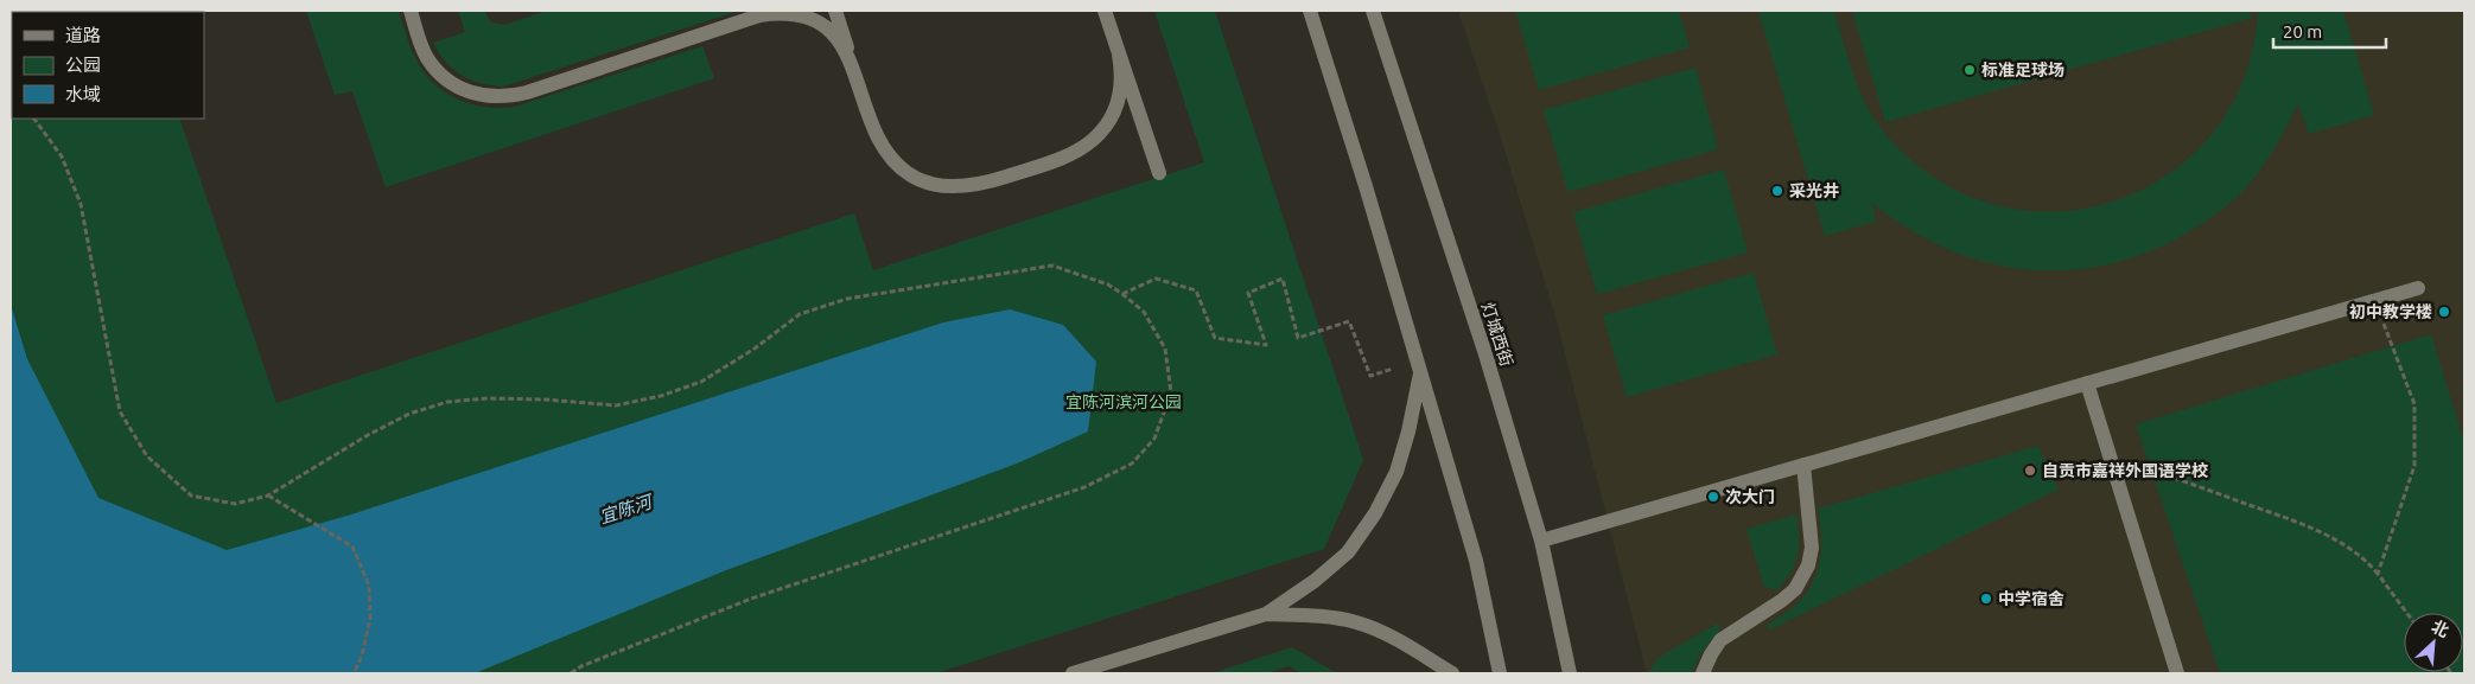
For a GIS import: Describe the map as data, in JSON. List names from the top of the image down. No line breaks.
{"streets":{"street":["灯城西街"]},"water":["宜陈河"],"parks":["宜陈河滨河公园"],"places":["标准足球场","采光井","初中教学楼","自贡市嘉祥外国语学校","次大门","中学宿舍"],"legend":["道路","公园","水域"],"scale_bar":"20 m","north":"top right"}
